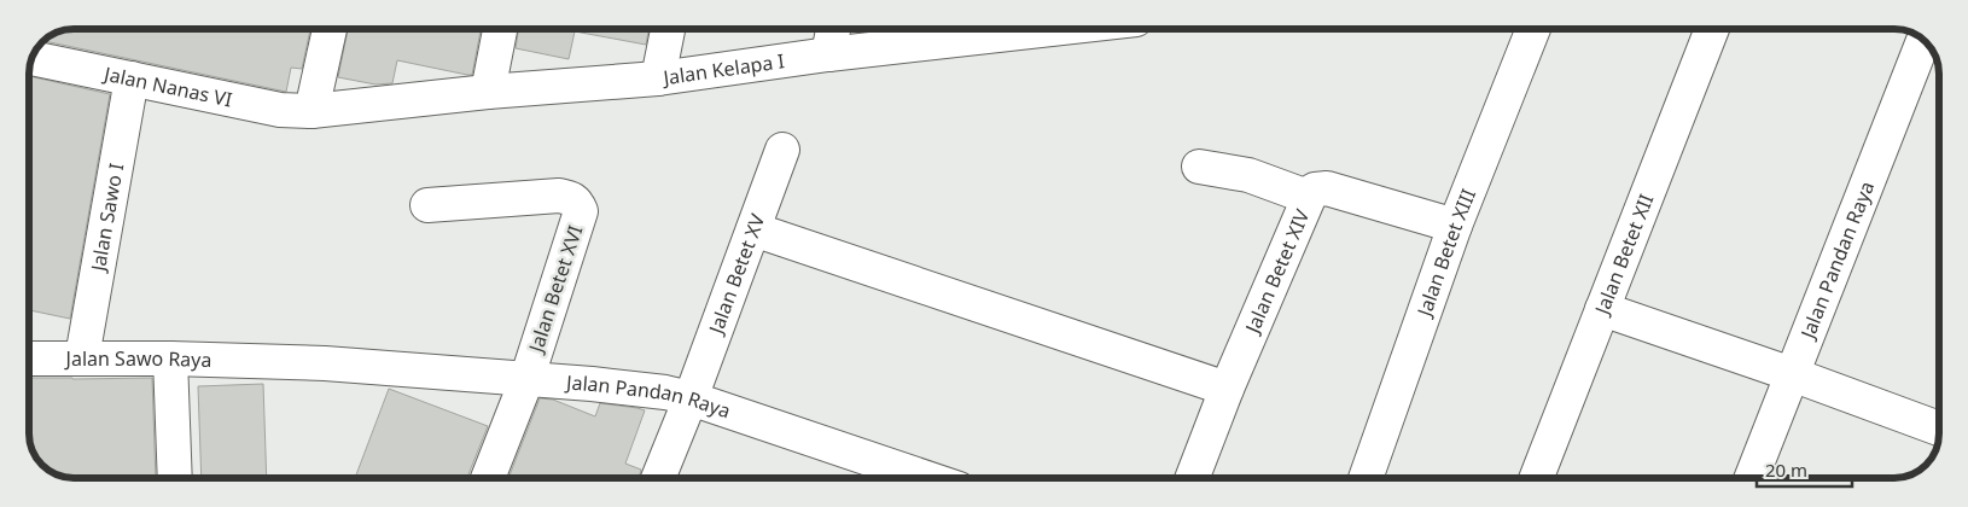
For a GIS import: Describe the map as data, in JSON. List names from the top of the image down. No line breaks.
{"streets":{"street":["Jalan Kelapa I","Jalan Nanas VI","Jalan Sawo I","Jalan Betet XIII","Jalan Betet XII","Jalan Pandan Raya","Jalan Betet XIV","Jalan Betet XV","Jalan Betet XVI","Jalan Sawo Raya"]},"crossings":[["Jalan Kelapa I","Jalan Nanas VI"],["Jalan Nanas VI","Jalan Sawo I"],["Jalan Sawo I","Jalan Sawo Raya"],["Jalan Betet XIII","Jalan Betet XIV"],["Jalan Pandan Raya","Jalan Betet XV"],["Jalan Pandan Raya","Jalan Betet XVI"],["Jalan Pandan Raya","Jalan Sawo Raya"]],"scale_bar":"20 m"}
